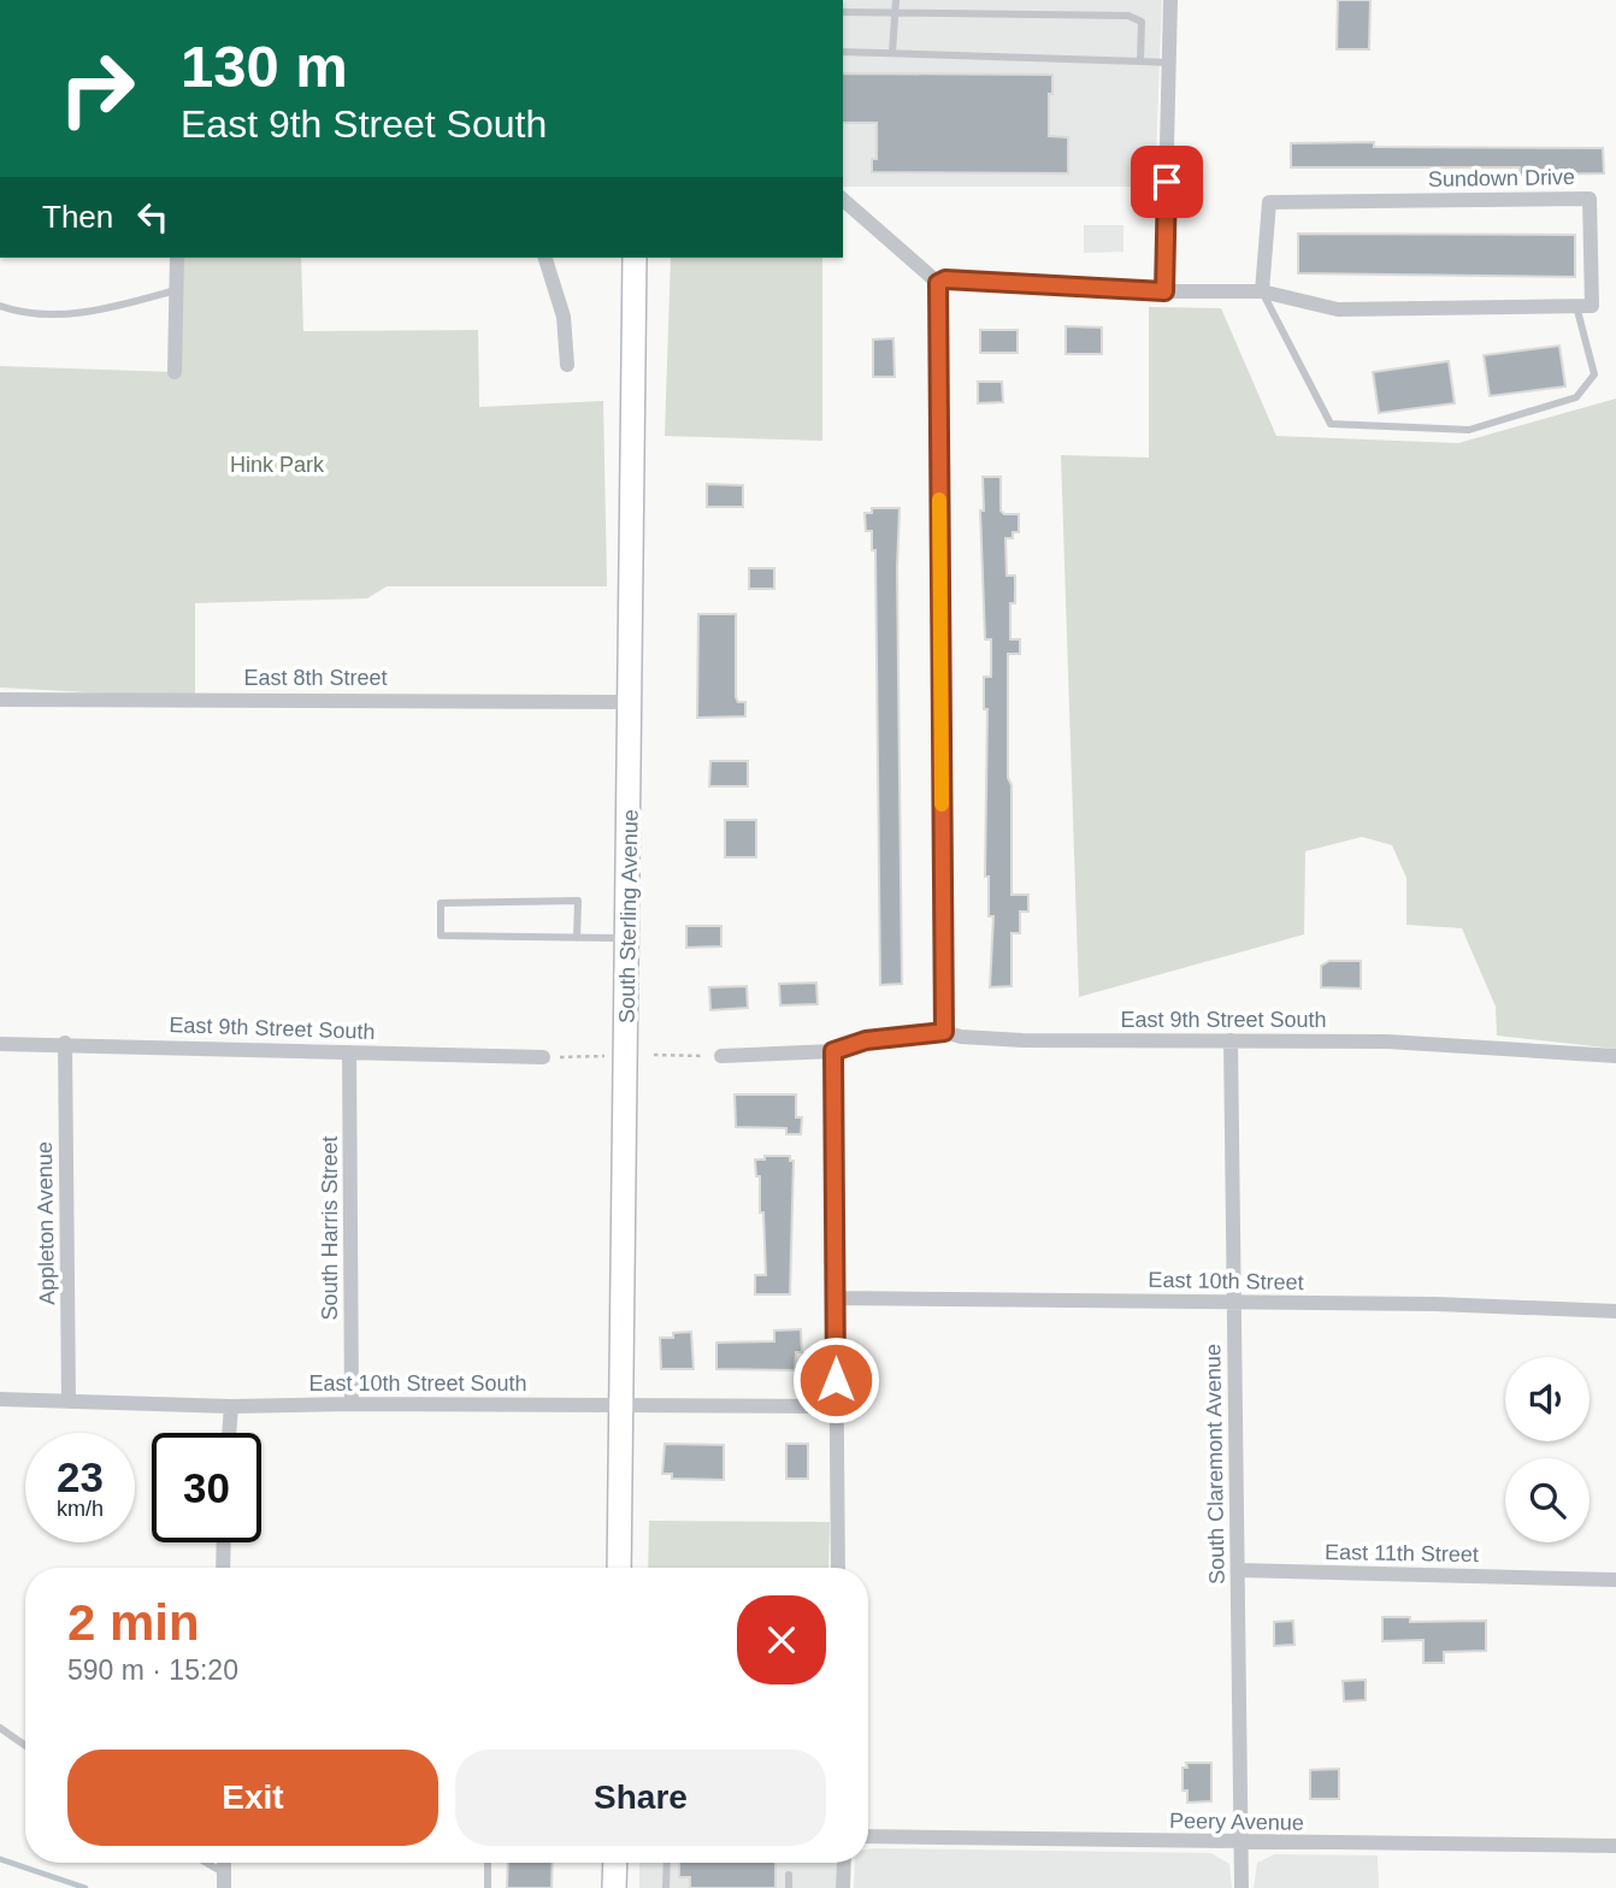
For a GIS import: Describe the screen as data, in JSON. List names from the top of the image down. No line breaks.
{"streets":{"main road":["South Sterling Avenue"],"street":["Sundown Drive","East 8th Street","East 9th Street South","Appleton Avenue","South Harris Street","East 10th Street","East 10th Street South","South Claremont Avenue","East 11th Street","Peery Avenue"]},"crossings":[["East 8th Street","South Sterling Avenue"],["South Sterling Avenue","East 10th Street South"],["East 9th Street South","Appleton Avenue"],["East 9th Street South","South Harris Street"],["East 9th Street South","South Claremont Avenue"],["Appleton Avenue","East 10th Street South"],["South Harris Street","East 10th Street South"],["East 10th Street","South Claremont Avenue"],["South Claremont Avenue","East 11th Street"],["South Claremont Avenue","Peery Avenue"]],"parks":["Hink Park"],"page":{"turn":["130 m","East 9th Street South"],"then":"Then","speed":"23 km/h","limit":"30","heading":["2 min","590 m · 15:20"],"buttons":["Exit","Share"]}}
